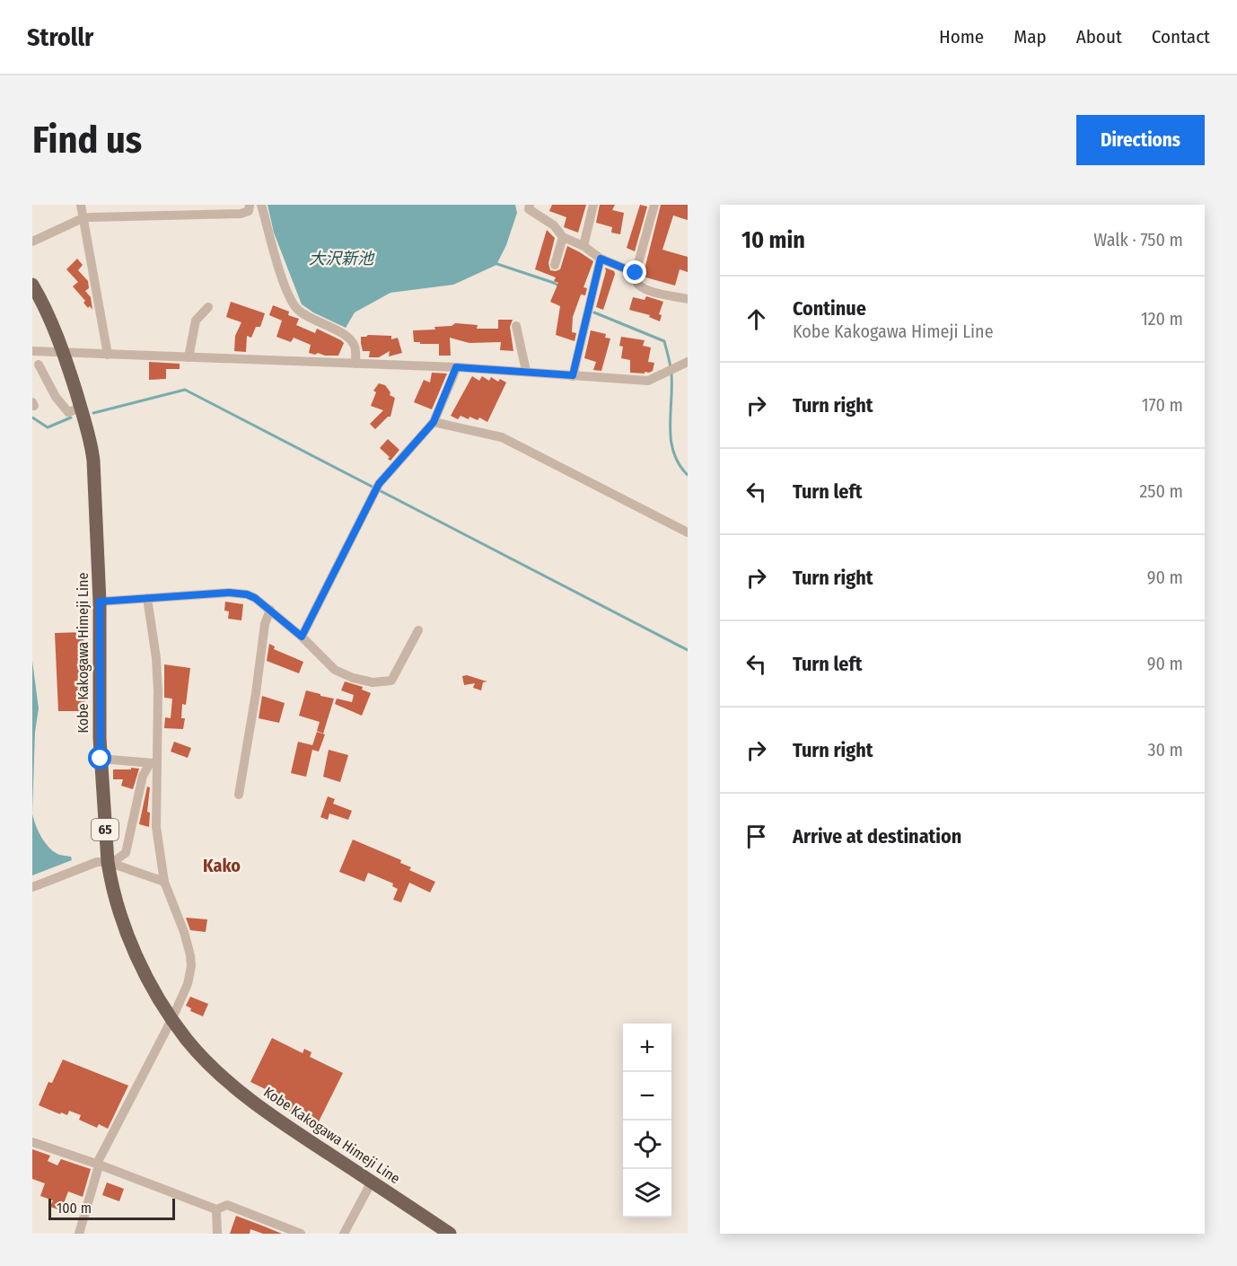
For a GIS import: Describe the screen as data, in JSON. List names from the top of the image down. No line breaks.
{"streets":{"main road":["Kobe Kakogawa Himeji Line","65"]},"districts":["Kako"],"water":["大沢新池"],"scale_bar":"100 m","page":{"header":"Strollr","nav":["Home","Map","About","Contact"],"buttons":"Directions","title":"Find us","heading":["10 min","Walk · 750 m"],"list":[["Continue","Kobe Kakogawa Himeji Line","120 m"],["Turn right","170 m"],["Turn left","250 m"],["Turn right","90 m"],["Turn left","90 m"],["Turn right","30 m"],"Arrive at destination"],"map_buttons":["+","−"],"scale":"100 m"}}
